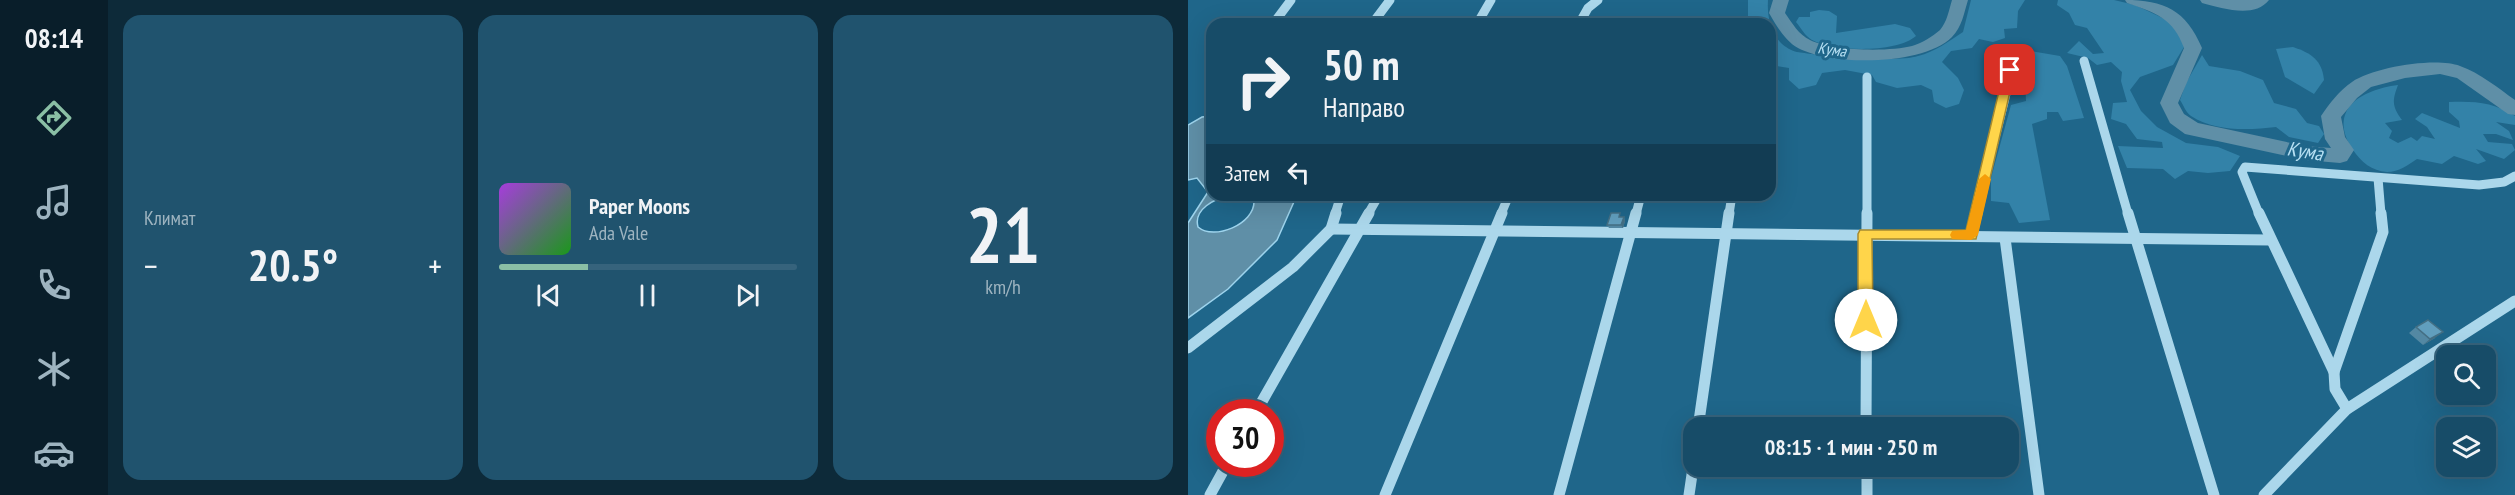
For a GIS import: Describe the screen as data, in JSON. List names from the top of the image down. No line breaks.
{"water":["Кума"],"page":{"tabs":"08:14","tile":["Климат",["21","km/h"]],"turn":["50 m","Направо"],"then":"Затем","song":["Paper Moons","Ada Vale"],"heat":["−","20.5°","+"],"limit":"30","trip":"08:15 · 1 мин · 250 m"}}
